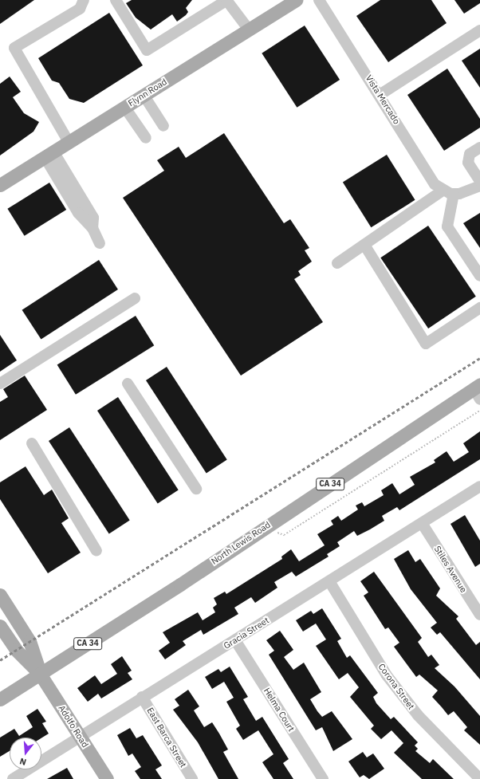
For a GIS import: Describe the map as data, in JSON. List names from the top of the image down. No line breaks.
{"streets":{"main road":["Flynn Road","CA 34","North Lewis Road","Adolfo Road"],"street":["Vista Mercado","Stiles Avenue","Gracia Street","Corona Street","Helma Court","East Barca Street"]},"crossings":[["North Lewis Road","Adolfo Road"],["Stiles Avenue","Gracia Street"],["Gracia Street","Corona Street"],["Gracia Street","Helma Court"],["Gracia Street","Adolfo Road"],["Gracia Street","East Barca Street"]],"north":"bottom"}
